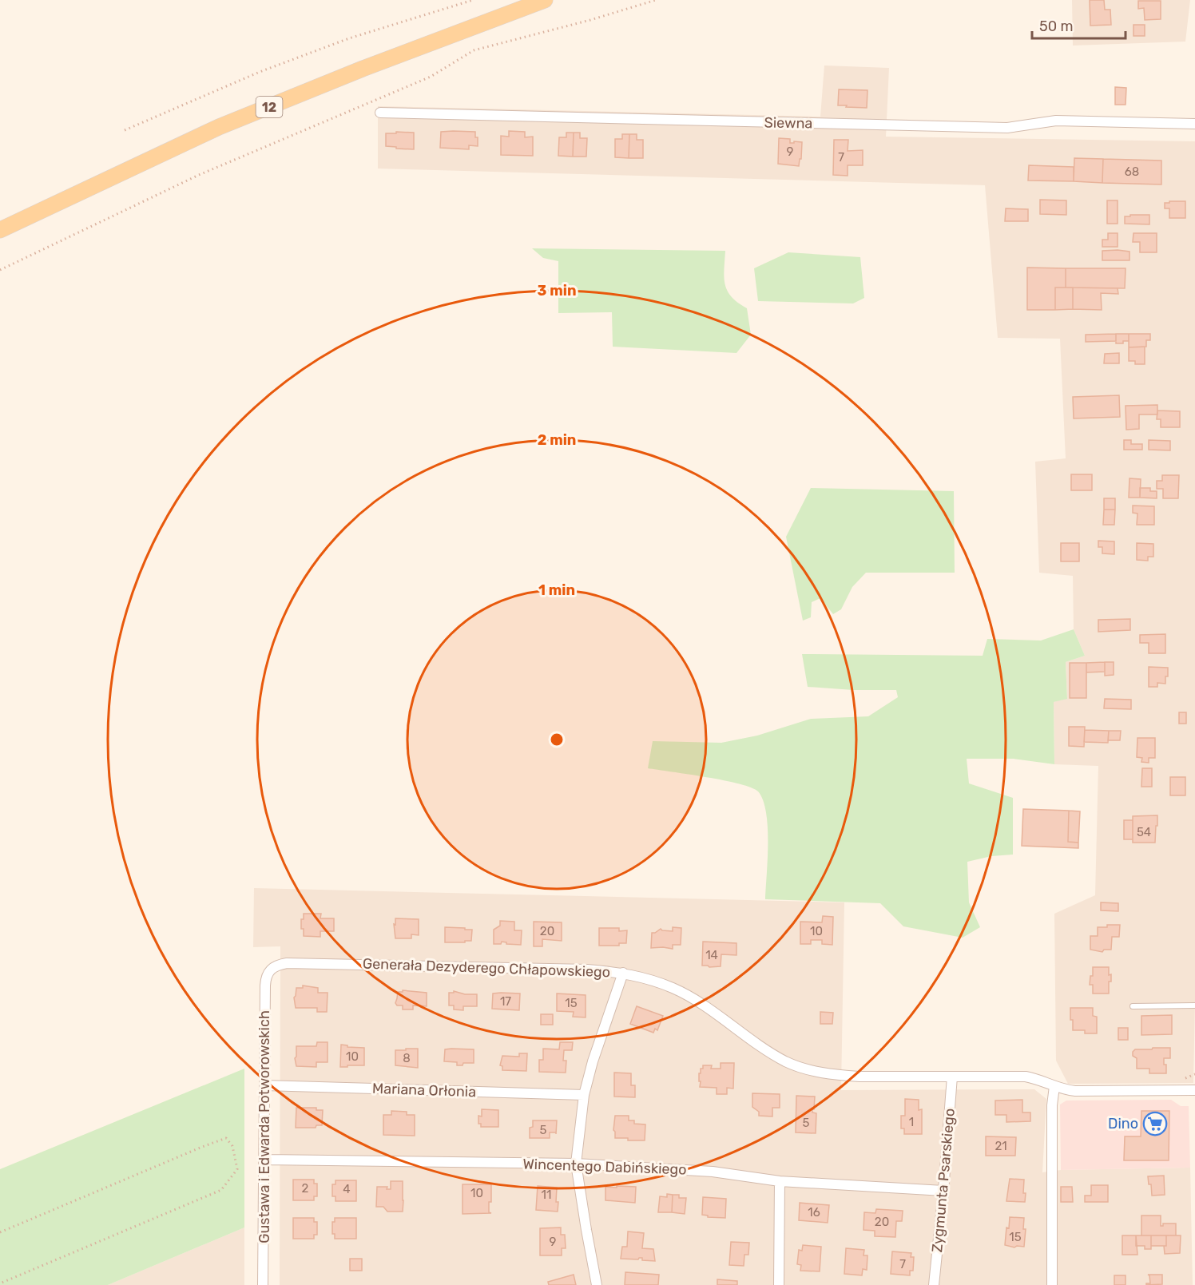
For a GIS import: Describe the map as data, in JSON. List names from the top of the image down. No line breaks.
{"streets":{"main road":["12"],"street":["Siewna","Generała Dezyderego Chłapowskiego","Mariana Orłonia","Gustawa i Edwarda Potworowskich","Wincentego Dabińskiego","Zygmunta Psarskiego"]},"crossings":[["Generała Dezyderego Chłapowskiego","Gustawa i Edwarda Potworowskich"],["Generała Dezyderego Chłapowskiego","Zygmunta Psarskiego"],["Mariana Orłonia","Gustawa i Edwarda Potworowskich"],["Gustawa i Edwarda Potworowskich","Wincentego Dabińskiego"],["Wincentego Dabińskiego","Zygmunta Psarskiego"]],"places":{"supermarket":["Dino"]},"house_numbers":["9","7","68","54","20","10","14","17","15","10","8","1","5","5","21","2","4","10","11","16","20","15","9","7"],"scale_bar":"50 m","rings":["3 min","2 min","1 min"]}
